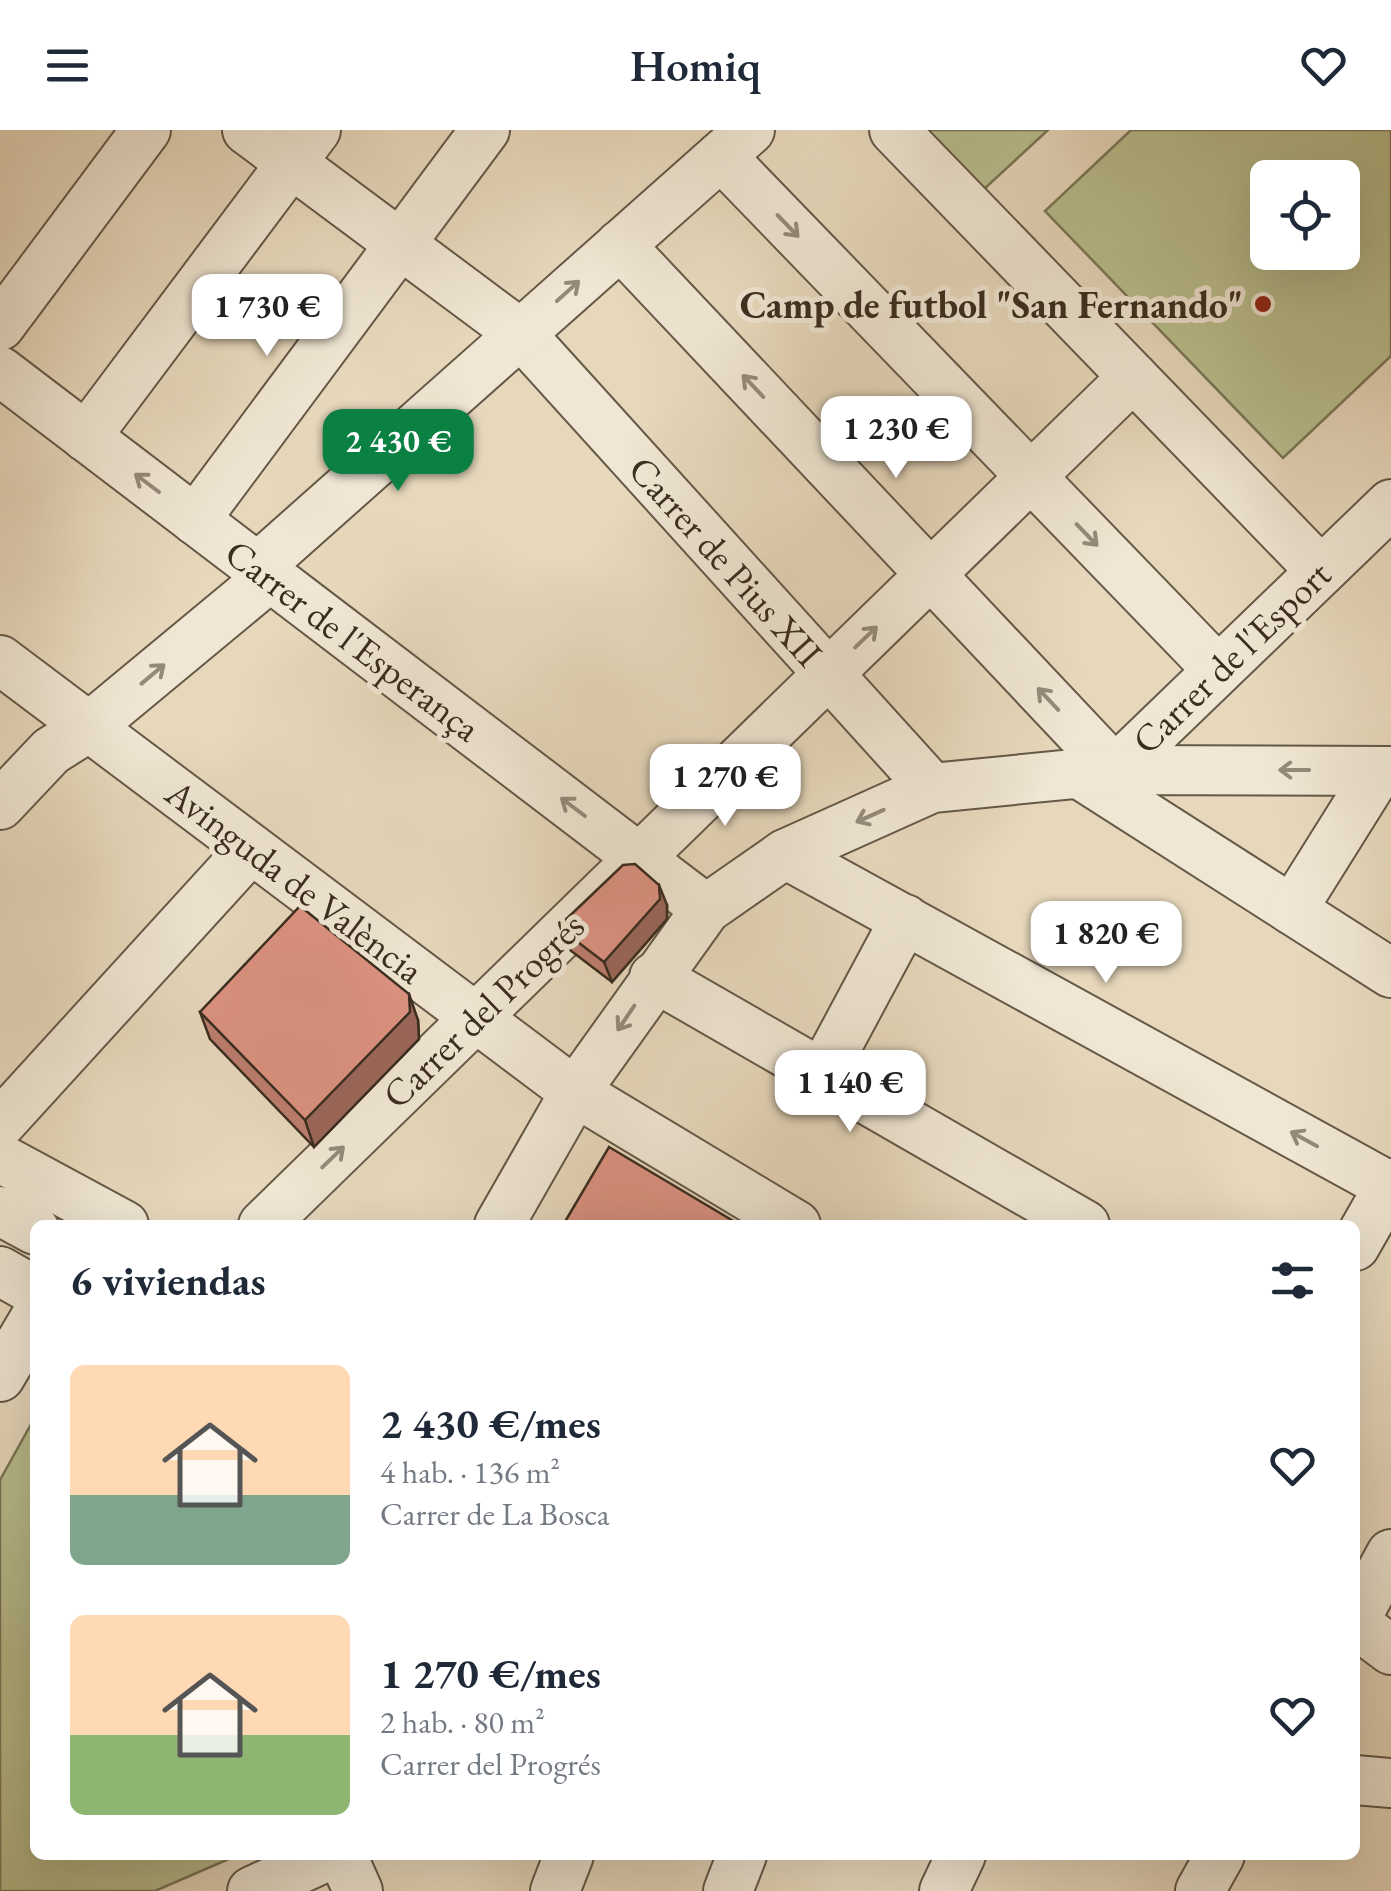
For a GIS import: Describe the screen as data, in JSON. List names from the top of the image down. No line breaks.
{"streets":{"street":["Carrer de Pius XII","Carrer de l'Esperança","Carrer de l'Esport","Avinguda de València","Carrer del Progrés"]},"crossings":[["Carrer de Pius XII","Carrer del Progrés"],["Carrer de l'Esperança","Carrer del Progrés"],["Avinguda de València","Carrer del Progrés"]],"one_way":["Carrer de l'Esperança"],"places":["Camp de futbol \"San Fernando\""],"page":{"header":"Homiq","price":["1 730 €","1 230 €","2 430 €","1 270 €","1 820 €","1 140 €"],"heading":"6 viviendas","list":[{"name":"2 430 €/mes","note":"4 hab. · 136 m² · Carrer de La Bosca"},{"name":"1 270 €/mes","note":"2 hab. · 80 m² · Carrer del Progrés"}]}}
